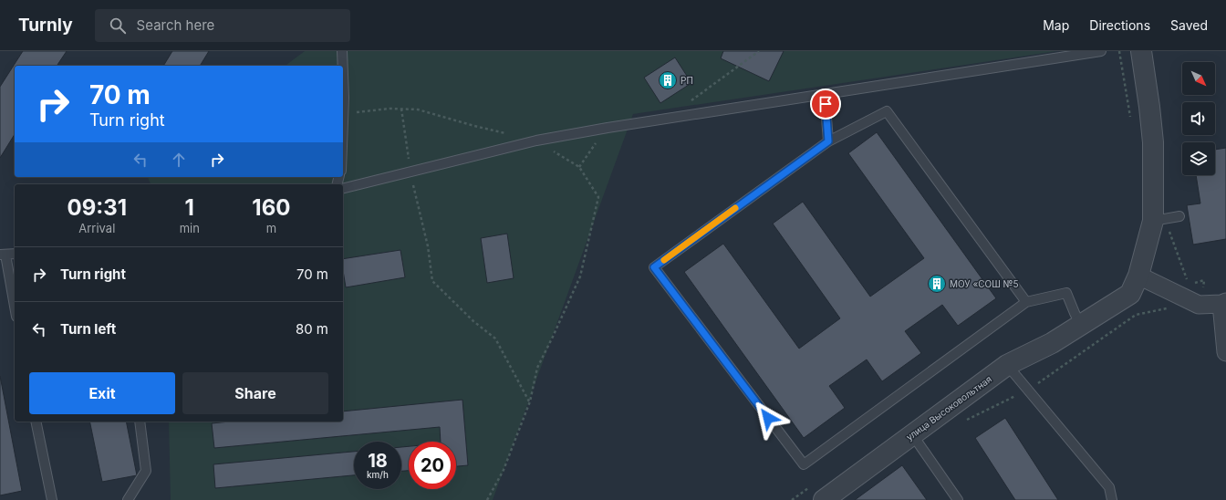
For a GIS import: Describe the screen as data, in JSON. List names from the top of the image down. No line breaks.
{"streets":{"street":["улица Высоковольтная"]},"places":{"building":["РП","МОУ «СОШ №5"]},"north":"bottom right","page":{"header":"Turnly","search":"Search here","nav":["Map","Directions","Saved"],"turn":["70 m","Turn right"],"eta":["09:31","Arrival","1","min","160","m"],"list":[{"name":"Turn right","value":"70 m"},{"name":"Turn left","value":"80 m"}],"buttons":["Exit","Share"],"speed":"18 km/h","limit":"20"}}
